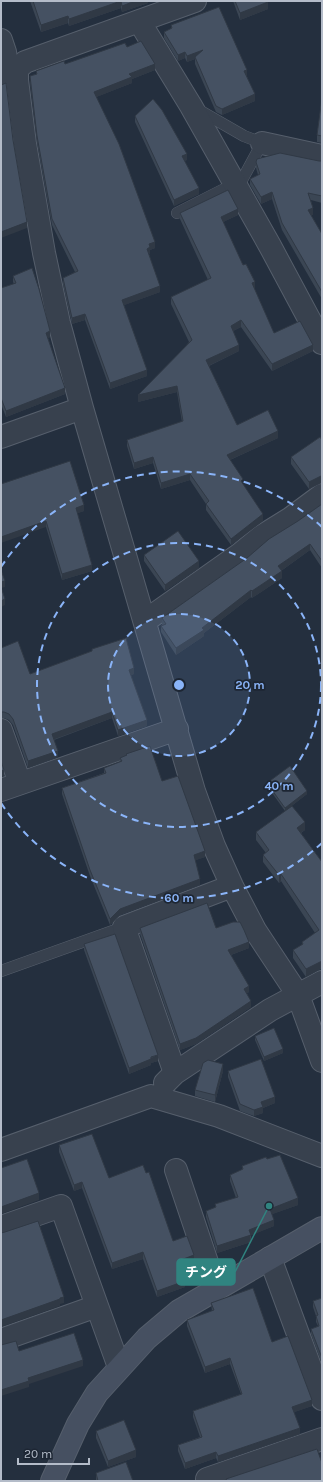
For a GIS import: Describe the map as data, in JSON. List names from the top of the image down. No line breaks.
{"places":["チング"],"scale_bar":"20 m","rings":["20 m","40 m","60 m"]}
